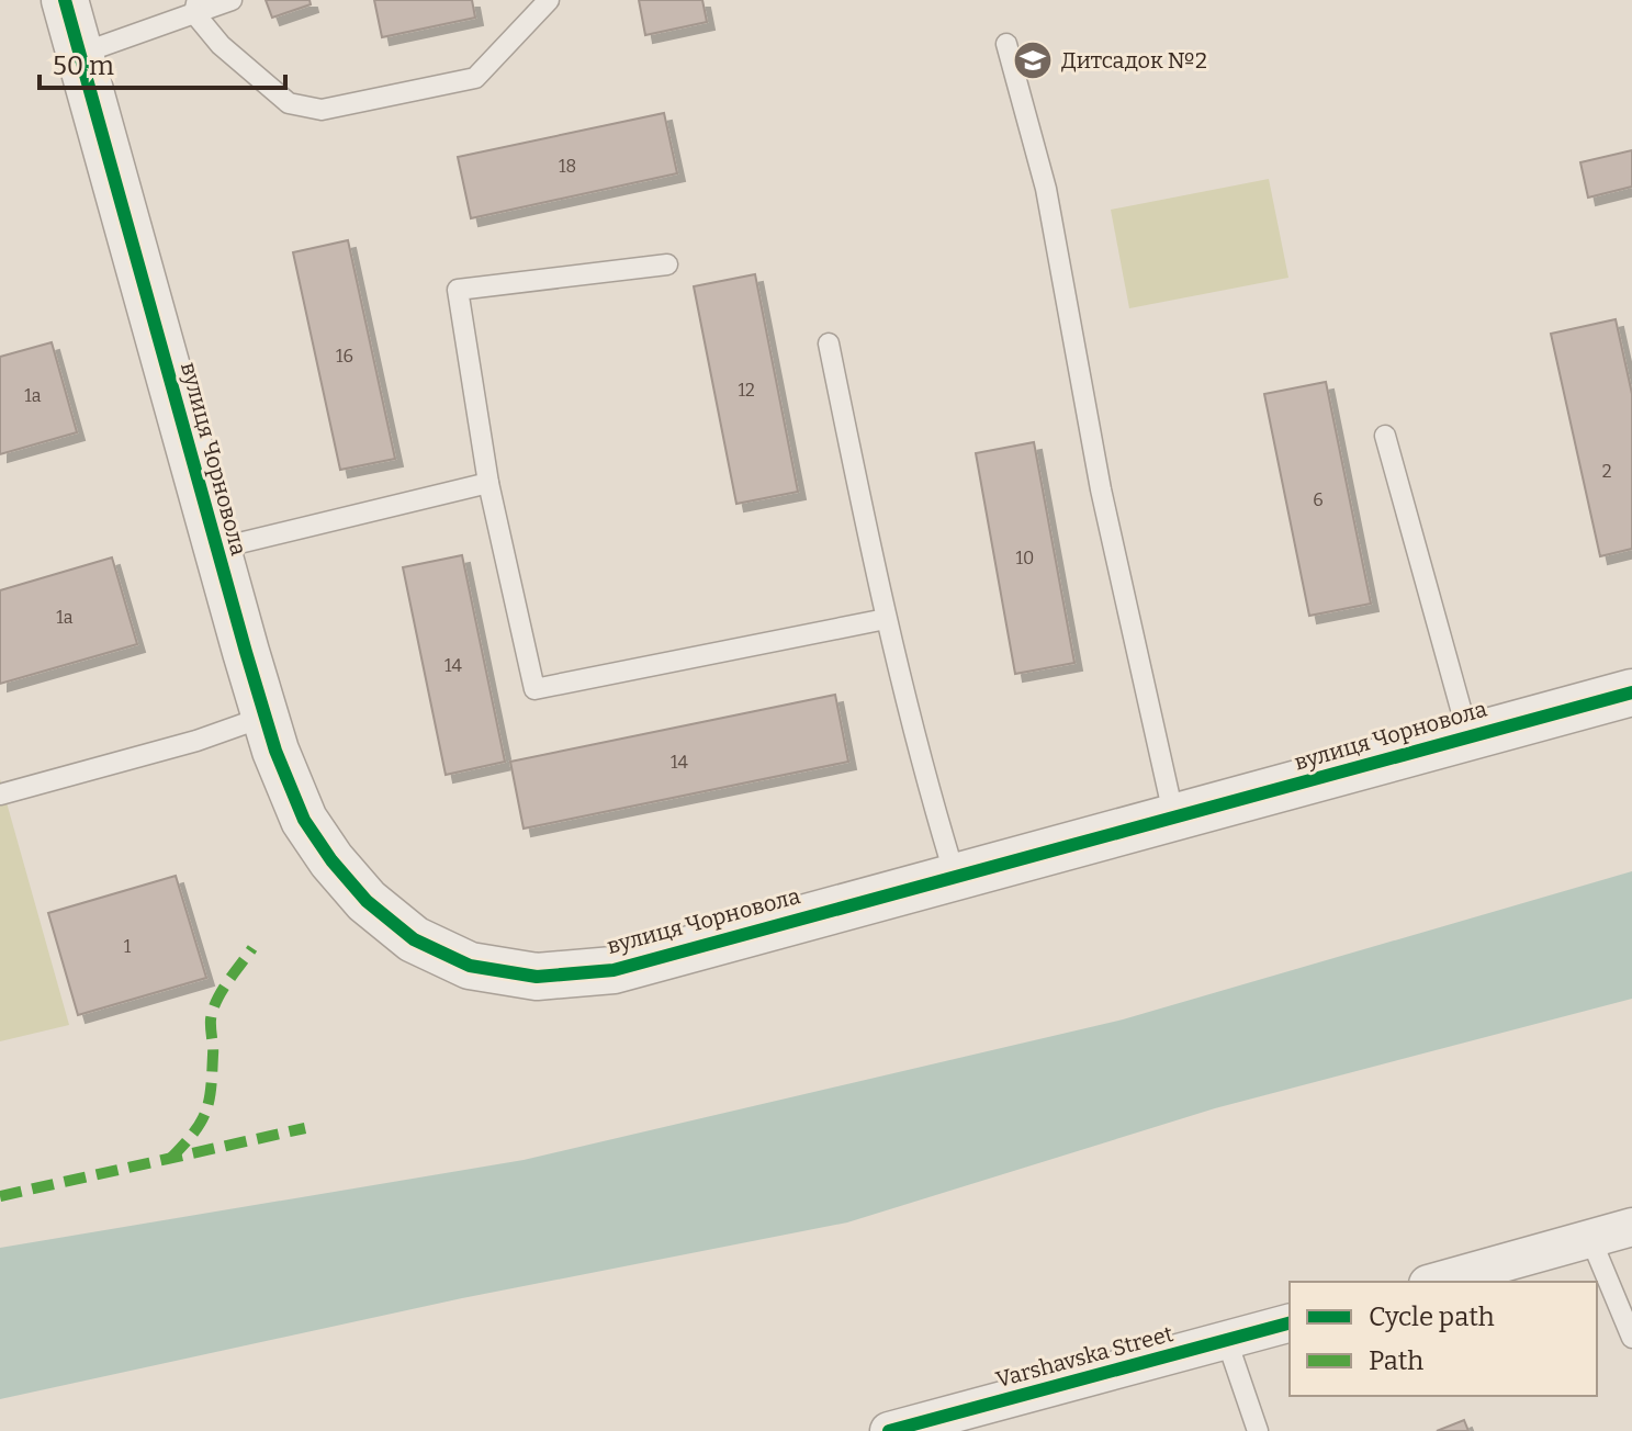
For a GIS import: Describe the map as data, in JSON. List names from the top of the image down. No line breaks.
{"streets":{"street":["вулиця Чорновола","Varshavska Street"]},"places":{"school or university":["Дитсадок №2"]},"house_numbers":["18","16","12","1а","2","6","10","1а","14","14","1"],"legend":["Cycle path","Path"],"scale_bar":"50 m"}
